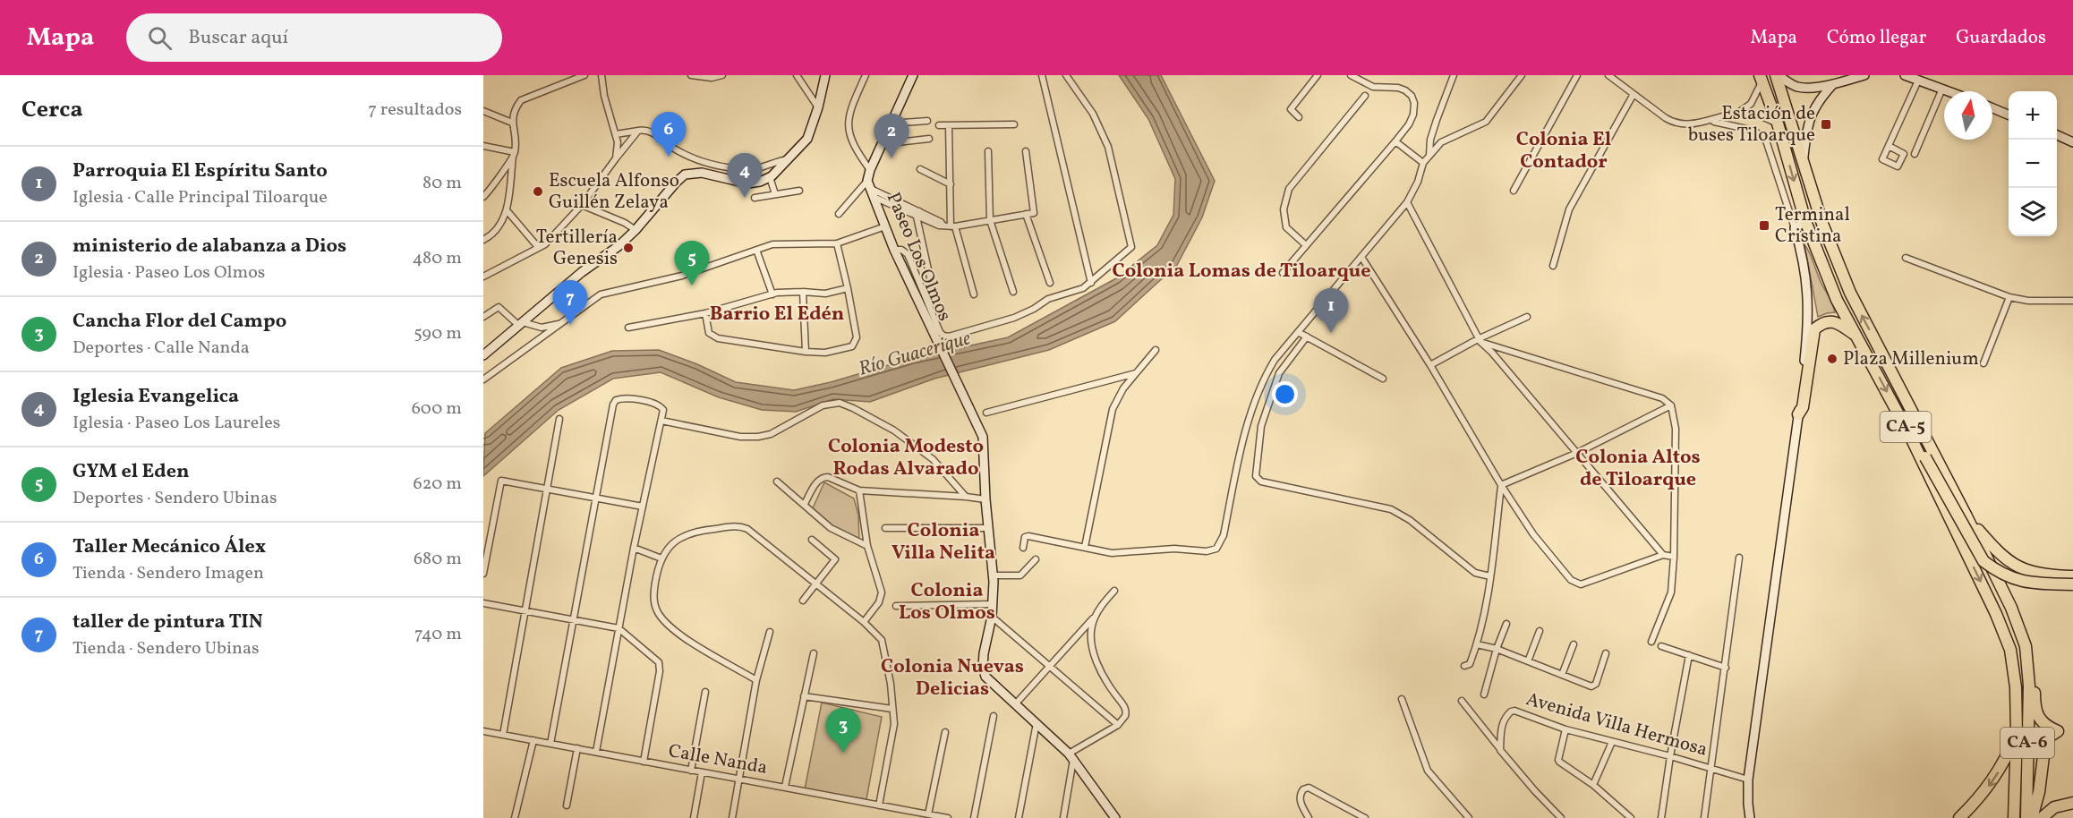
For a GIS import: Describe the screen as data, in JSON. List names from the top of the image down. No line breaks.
{"streets":{"highway":["CA-5","CA-6"],"street":["Paseo Los Olmos","Avenida Villa Hermosa","Calle Nanda"]},"crossings":[["CA-5","CA-6"]],"districts":["Colonia El Contador","Colonia Lomas de Tiloarque","Barrio El Edén","Colonia Modesto Rodas Alvarado","Colonia Altos de Tiloarque","Colonia Villa Nelita","Colonia Los Olmos","Colonia Nuevas Delicias"],"water":["Río Guacerique"],"places":{"transit":["Estación de buses Tiloarque","Terminal Cristina"],"other":["Escuela Alfonso Guillén Zelaya","Tertillería Genesis","Plaza Millenium"]},"north":"top","page":{"header":"Mapa","search":"Buscar aquí","nav":["Mapa","Cómo llegar","Guardados"],"heading":["Cerca","7 resultados"],"map_buttons":["+","−"],"pins":["6","2","4","5","7","1","3"],"list":[{"mark":"1","name":"Parroquia El Espíritu Santo","note":"Iglesia · Calle Principal Tiloarque","value":"80 m"},{"mark":"2","name":"ministerio de alabanza a Dios","note":"Iglesia · Paseo Los Olmos","value":"480 m"},{"mark":"3","name":"Cancha Flor del Campo","note":"Deportes · Calle Nanda","value":"590 m"},{"mark":"4","name":"Iglesia Evangelica","note":"Iglesia · Paseo Los Laureles","value":"600 m"},{"mark":"5","name":"GYM el Eden","note":"Deportes · Sendero Ubinas","value":"620 m"},{"mark":"6","name":"Taller Mecánico Álex","note":"Tienda · Sendero Imagen","value":"680 m"},{"mark":"7","name":"taller de pintura TIN","note":"Tienda · Sendero Ubinas","value":"740 m"}]}}
